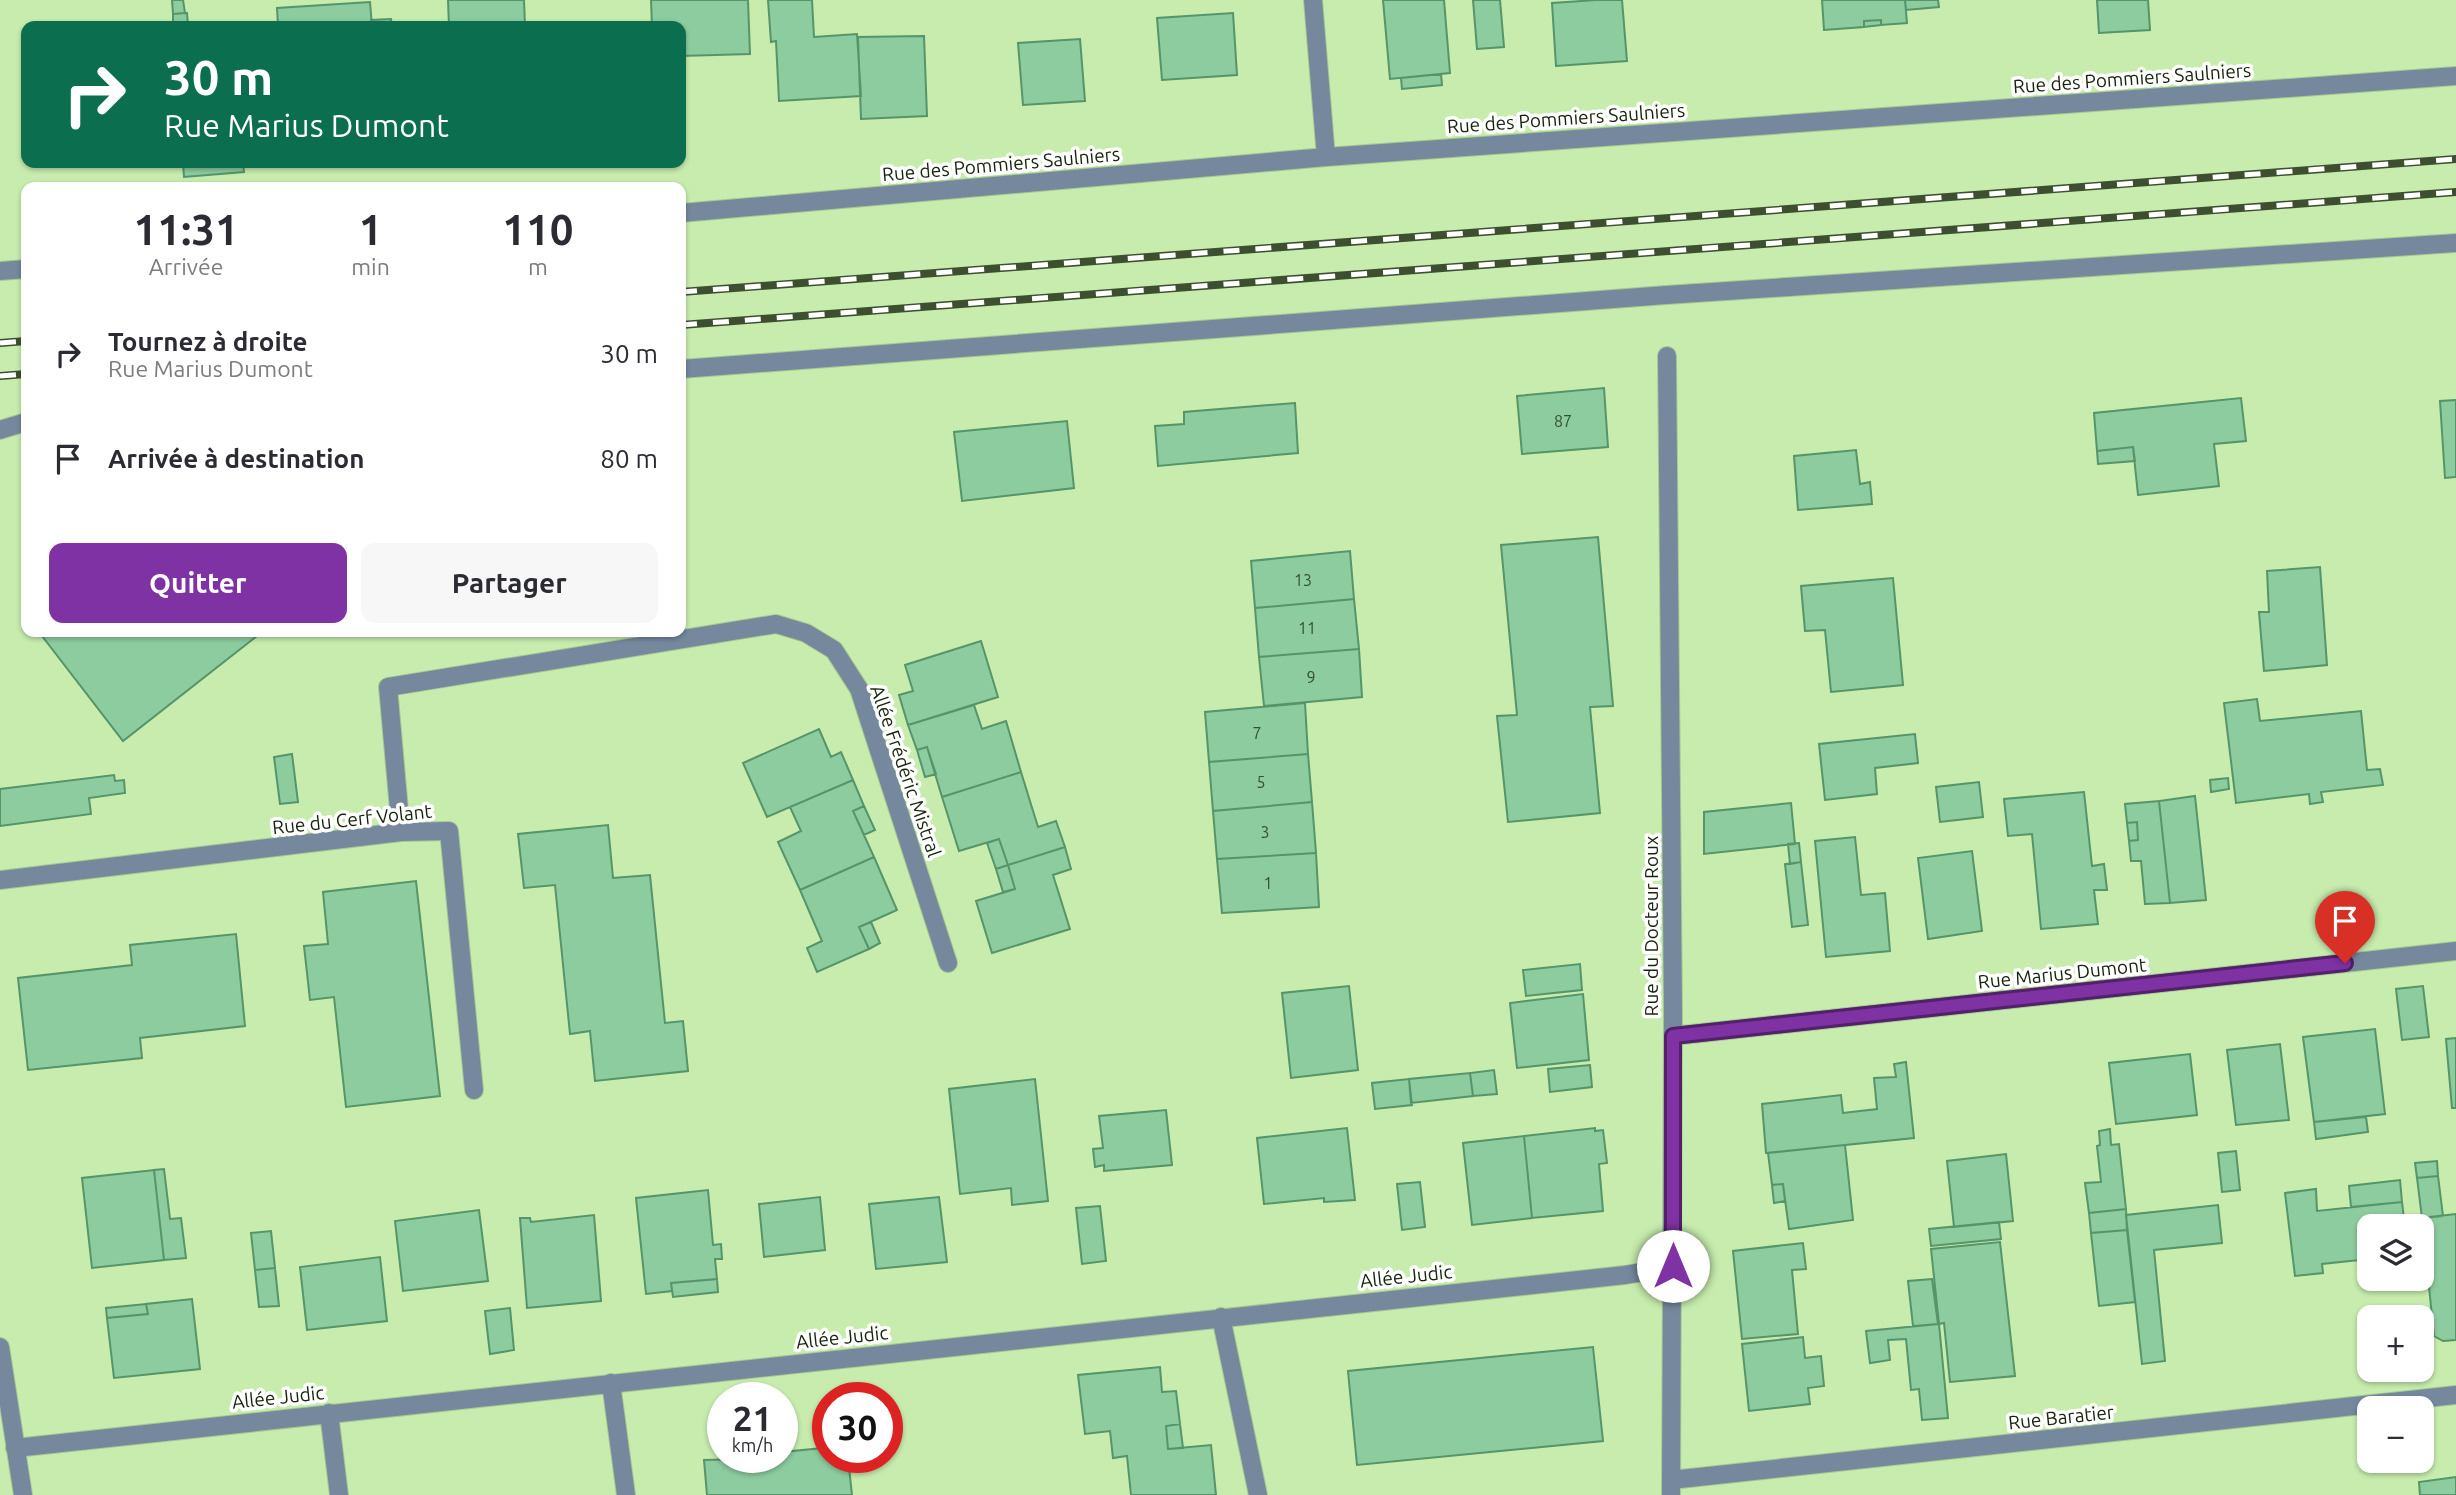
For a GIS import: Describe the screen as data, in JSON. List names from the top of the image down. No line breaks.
{"streets":{"street":["Rue des Pommiers Saulniers","Allée Frédéric Mistral","Rue du Cerf Volant","Rue du Docteur Roux","Rue Marius Dumont","Allée Judic","Rue Baratier"]},"crossings":[["Allée Frédéric Mistral","Rue du Cerf Volant"],["Rue du Docteur Roux","Rue Marius Dumont"],["Rue du Docteur Roux","Allée Judic"],["Rue du Docteur Roux","Rue Baratier"]],"house_numbers":["87","13","11","9","7","5","3","1"],"page":{"turn":["30 m","Rue Marius Dumont"],"eta":["11:31","Arrivée","1","min","110","m"],"list":[{"name":"Tournez à droite","note":"Rue Marius Dumont","value":"30 m"},{"name":"Arrivée à destination","value":"80 m"}],"buttons":["Quitter","Partager"],"map_buttons":["+","−"],"speed":"21 km/h","limit":"30"}}
